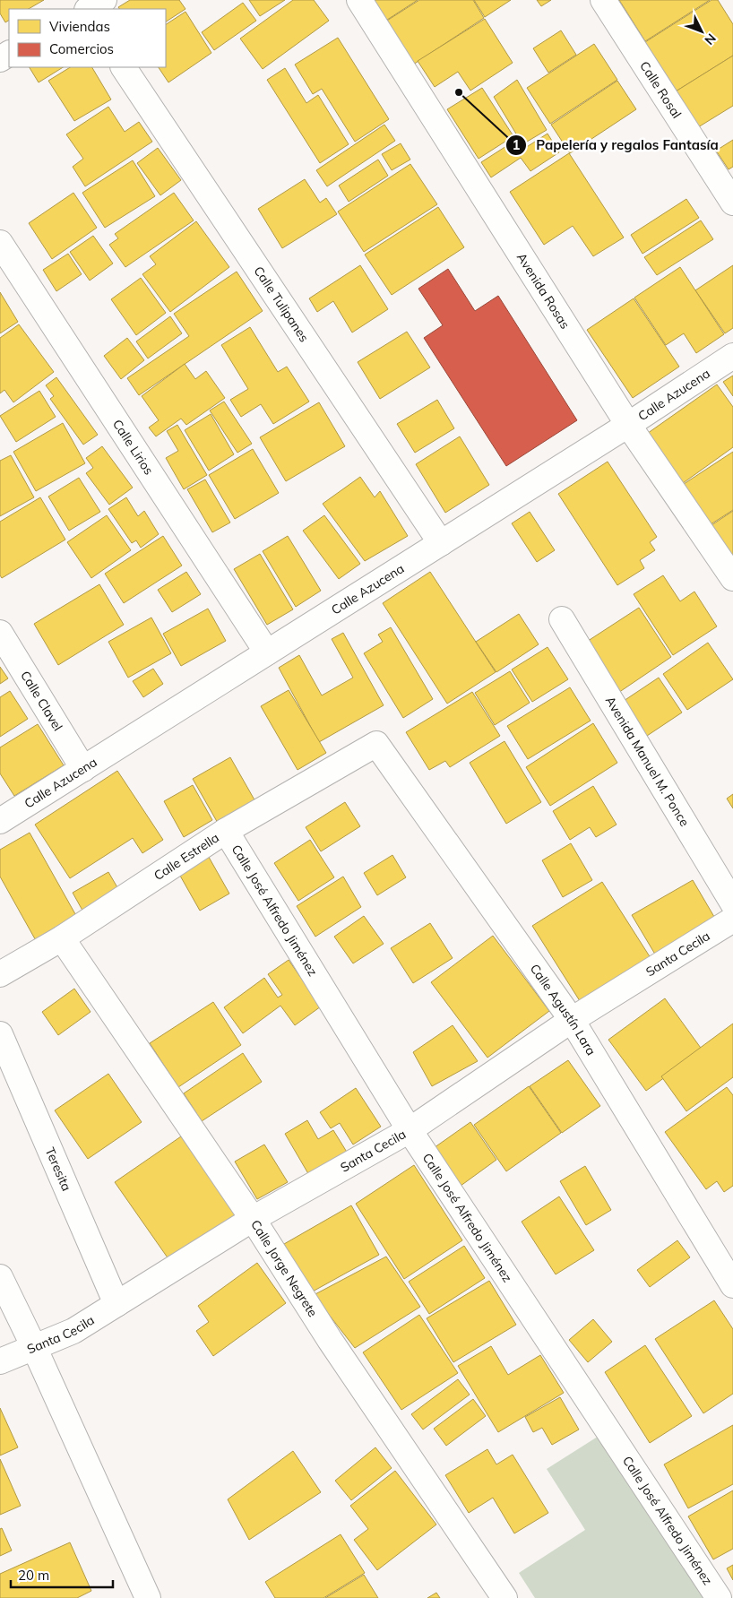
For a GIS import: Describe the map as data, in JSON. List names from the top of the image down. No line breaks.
{"streets":{"street":["Calle Rosal","Avenida Rosas","Calle Tulipanes","Calle Azucena","Calle Lirios","Calle Clavel","Avenida Manuel M. Ponce","Calle Estrella","Calle José Alfredo Jiménez","Santa Cecila","Calle Agustín Lara","Teresita","Calle Jorge Negrete"]},"crossings":[["Avenida Rosas","Calle Azucena"],["Calle Tulipanes","Calle Azucena"],["Calle Azucena","Calle Lirios"],["Calle Azucena","Calle Clavel"],["Calle Estrella","Calle José Alfredo Jiménez"],["Calle Estrella","Calle Agustín Lara"],["Calle Estrella","Calle Jorge Negrete"],["Calle José Alfredo Jiménez","Santa Cecila"],["Santa Cecila","Calle Agustín Lara"],["Santa Cecila","Teresita"],["Santa Cecila","Calle Jorge Negrete"]],"places":["Papelería y regalos Fantasía"],"legend":["Viviendas","Comercios"],"scale_bar":"20 m","north":"bottom right"}
